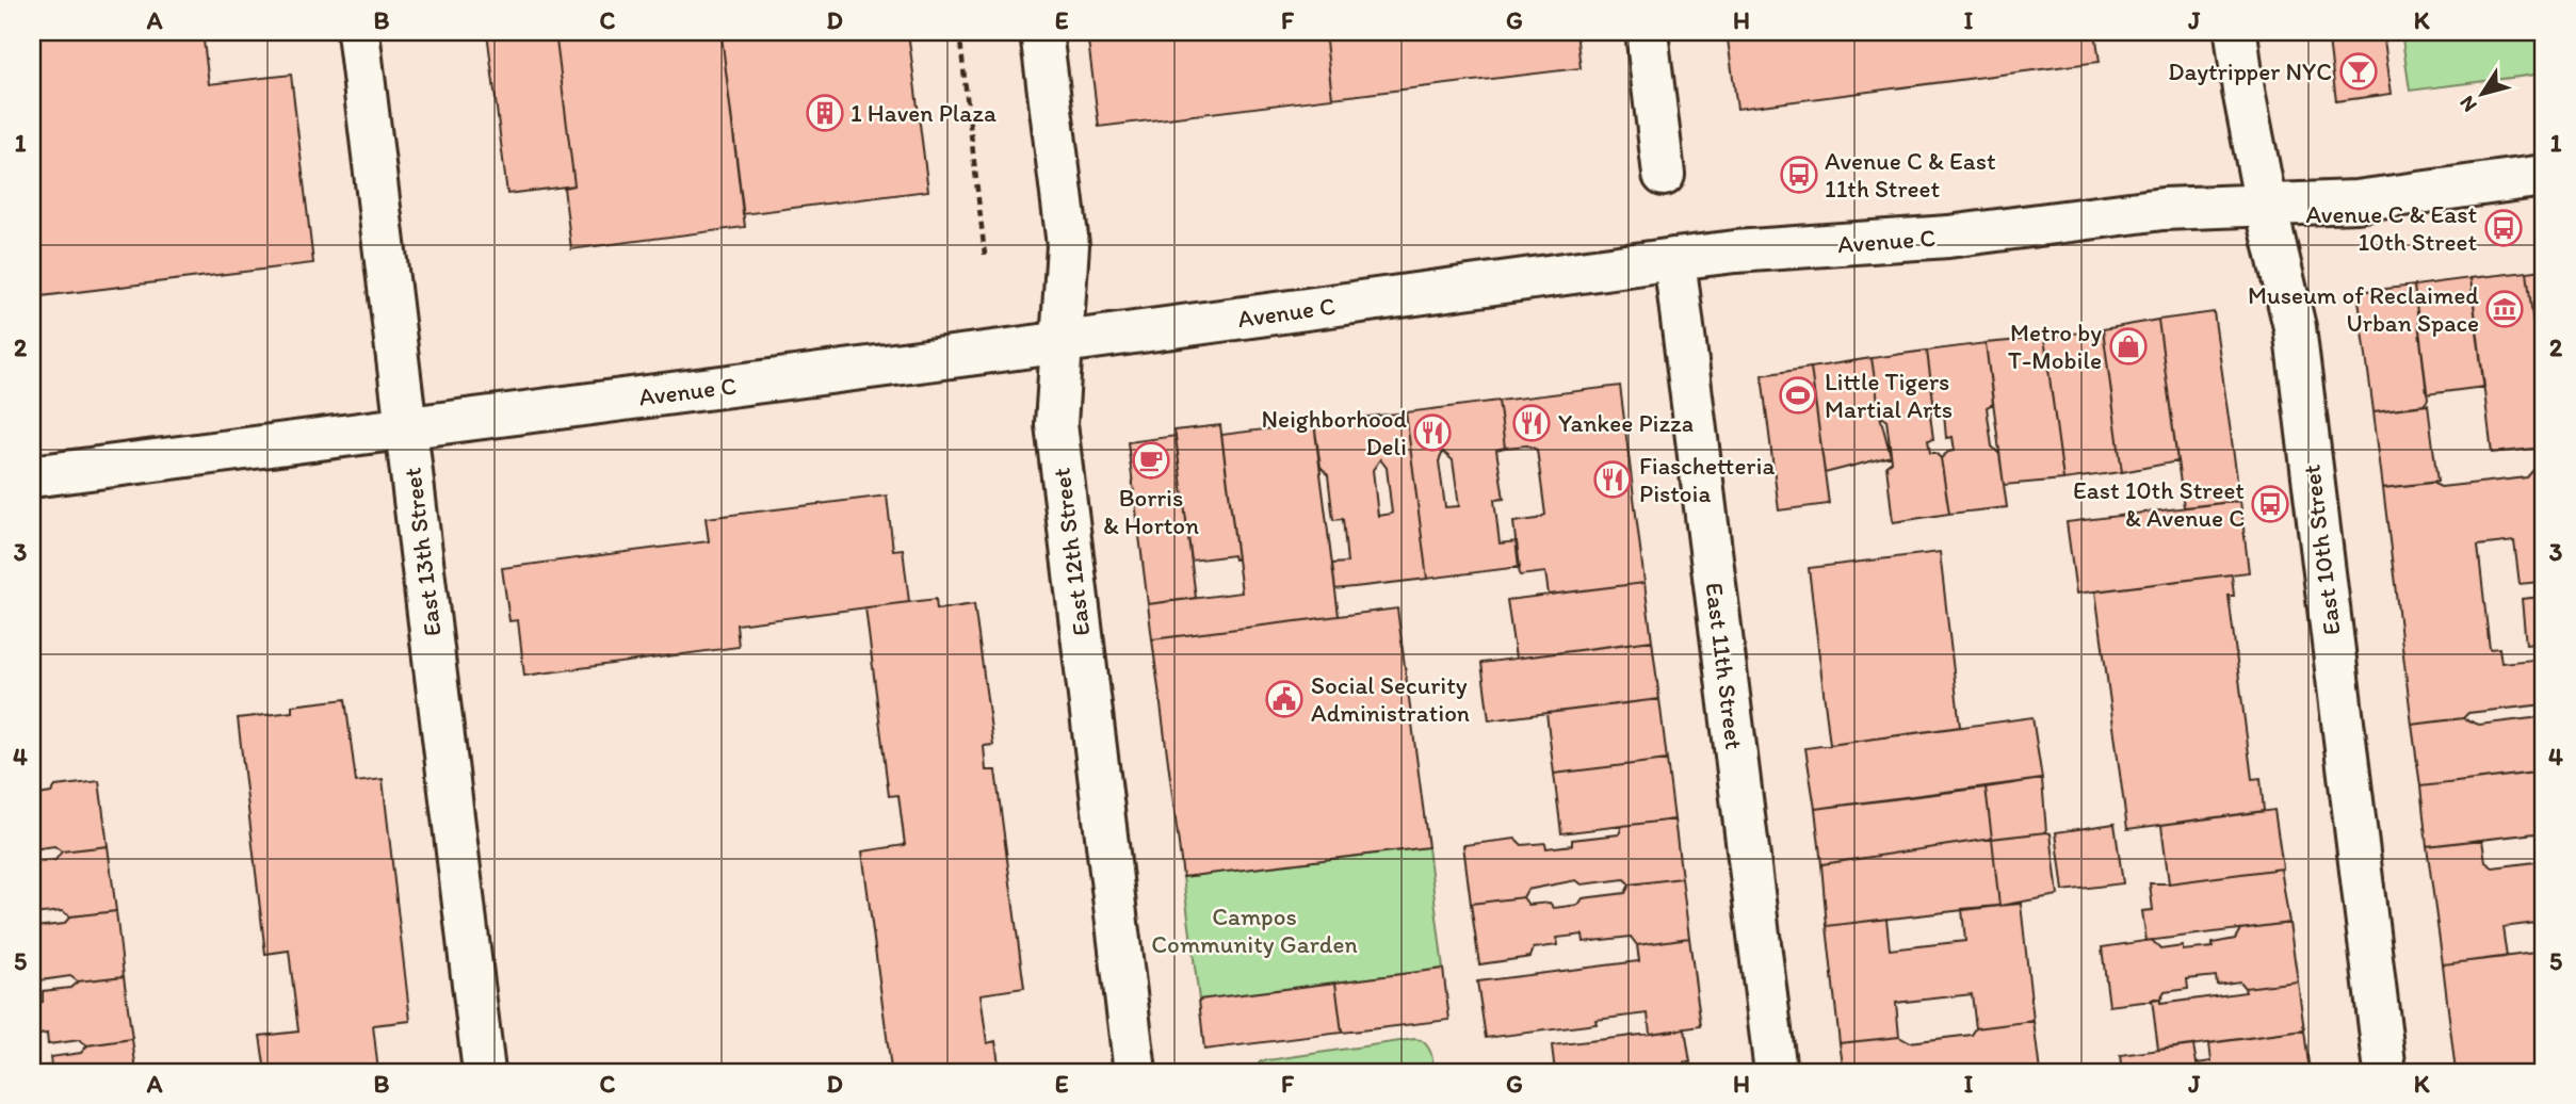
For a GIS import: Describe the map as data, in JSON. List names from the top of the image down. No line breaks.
{"streets":{"street":["Avenue C","East 10th Street","East 13th Street","East 12th Street","East 11th Street"]},"crossings":[["Avenue C","East 10th Street"],["Avenue C","East 13th Street"],["Avenue C","East 12th Street"],["Avenue C","East 11th Street"]],"parks":["Campos Community Garden"],"places":{"bar":["Daytripper NYC"],"building":["1 Haven Plaza"],"bus stop":["Avenue C & East 11th Street","Avenue C & East 10th Street","East 10th Street & Avenue C"],"museum":["Museum of Reclaimed Urban Space"],"shop":["Metro by T-Mobile"],"sports":["Little Tigers Martial Arts"],"restaurant":["Yankee Pizza","Neighborhood Deli","Fiaschetteria Pistoia"],"cafe":["Borris & Horton"],"public building":["Social Security Administration"]},"north":"bottom left","grid":{"columns":["A","B","C","D","E","F","G","H","I","J","K"],"rows":["1","2","3","4","5"]}}
